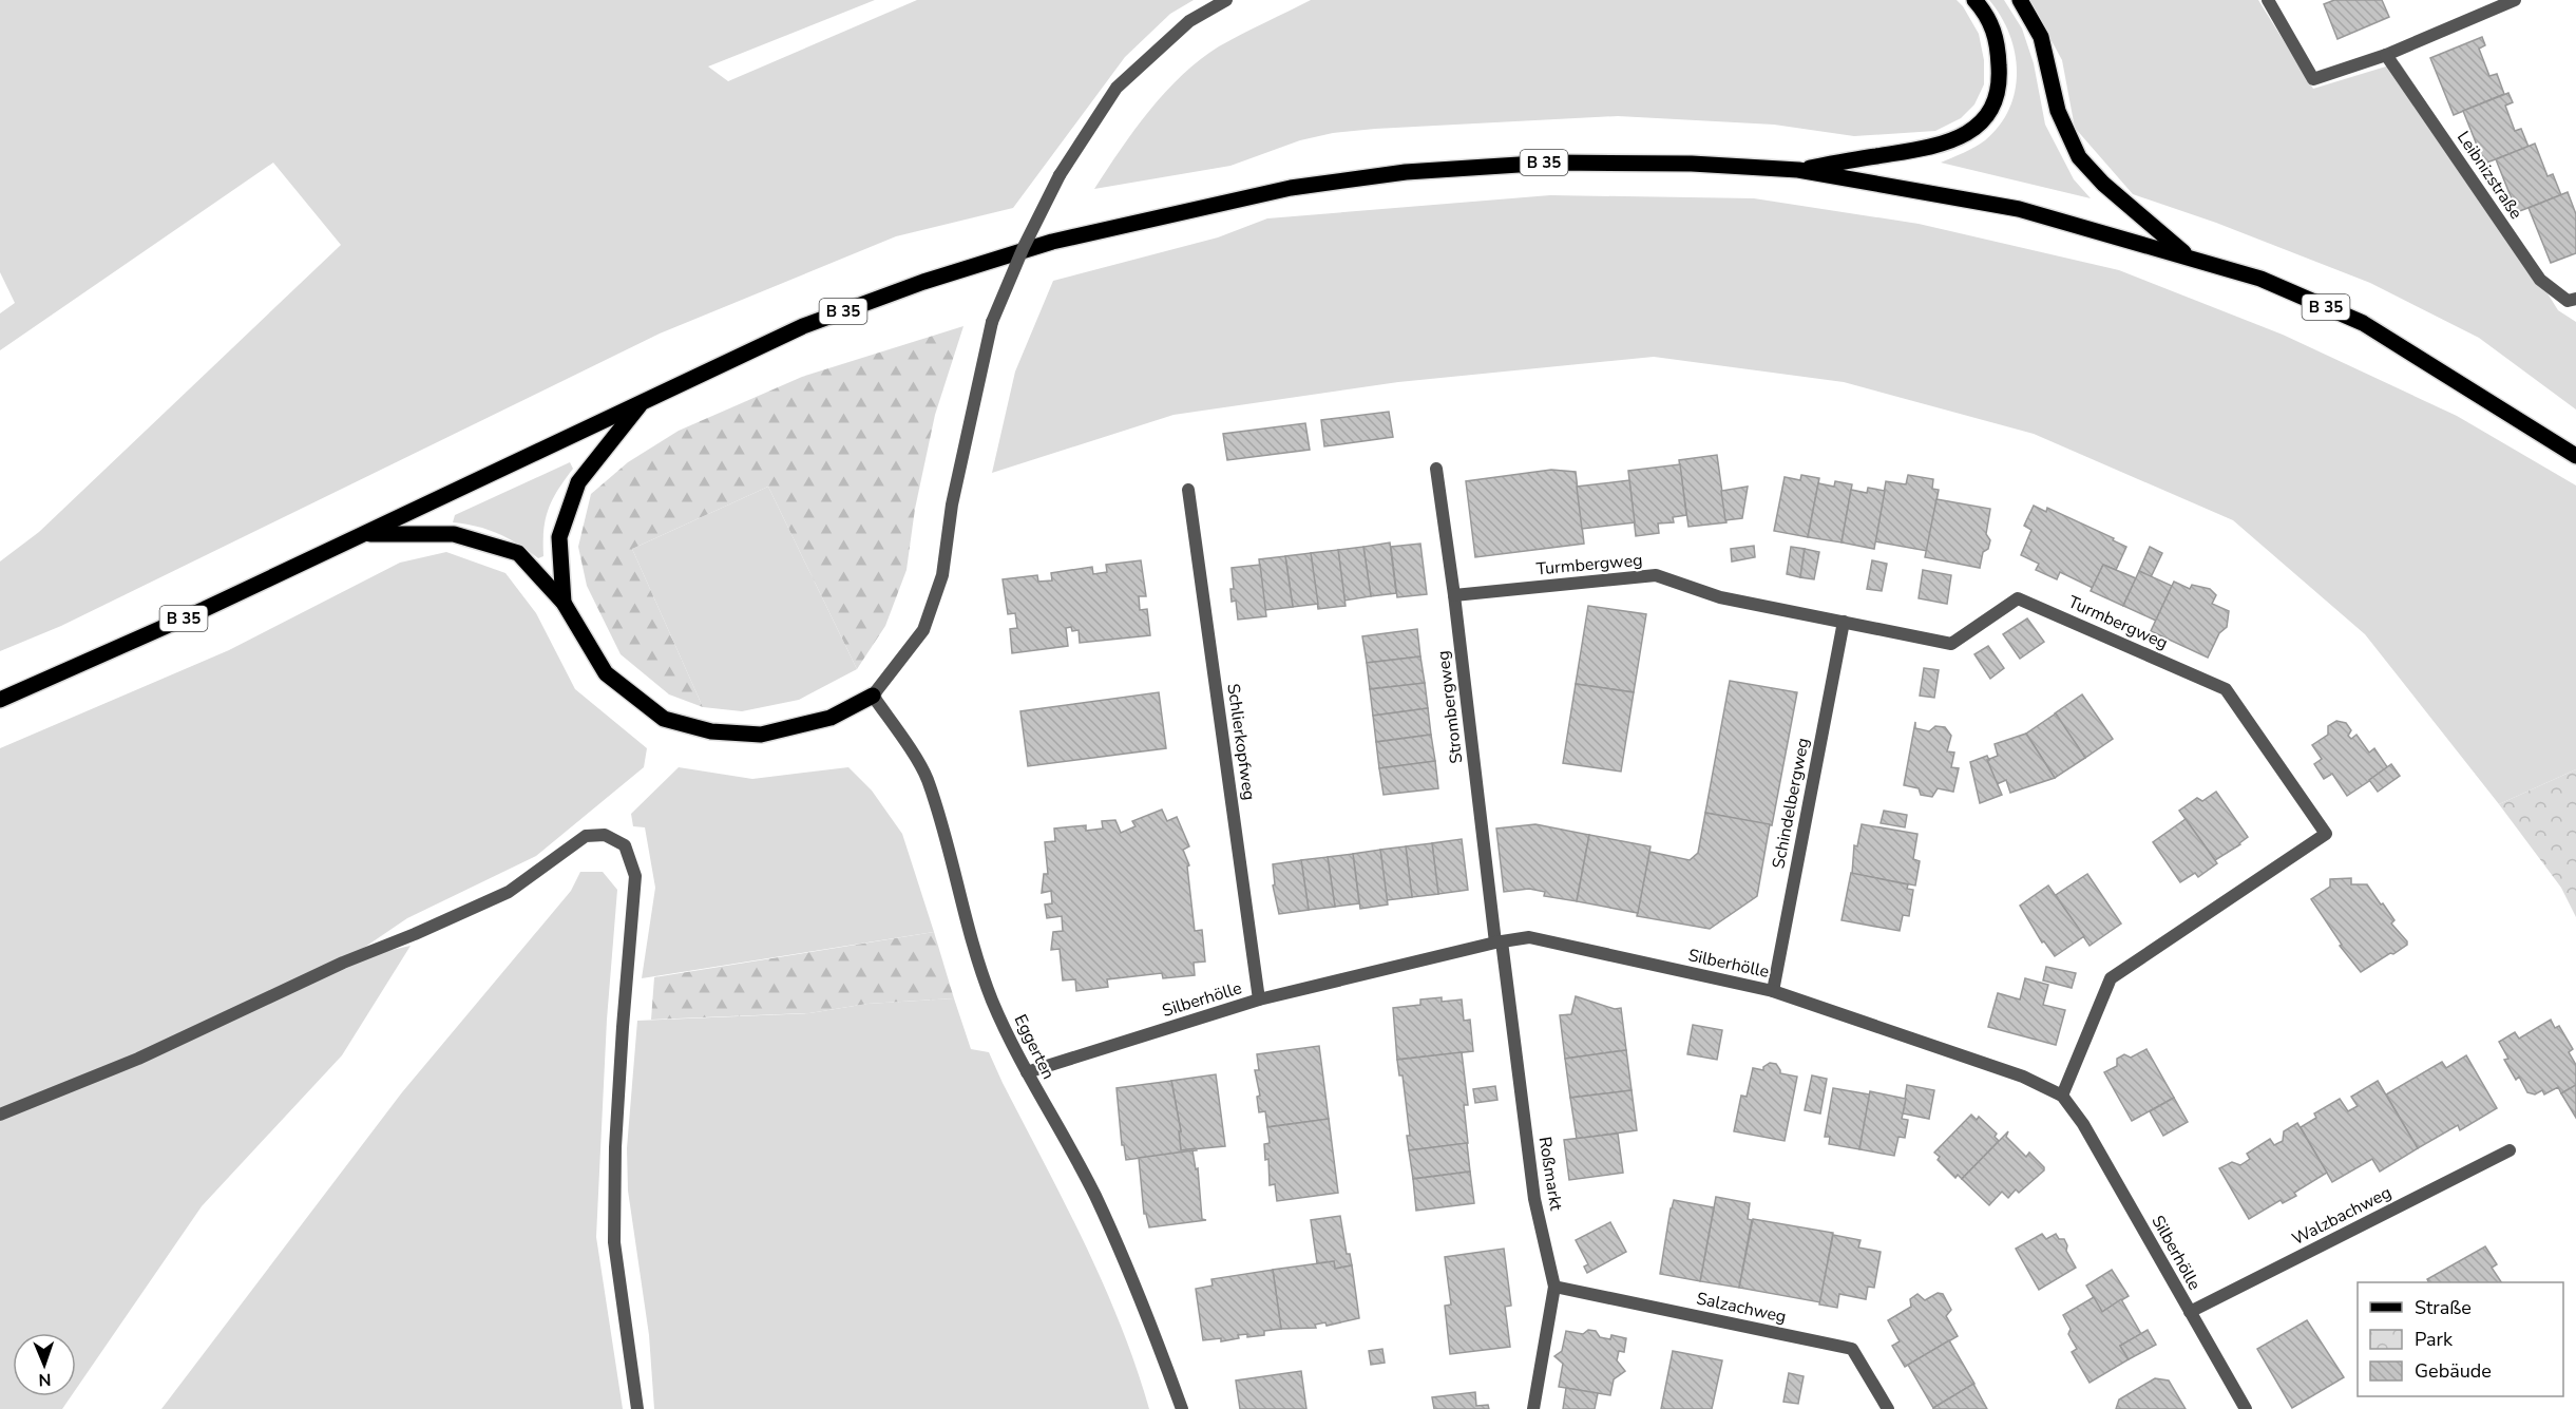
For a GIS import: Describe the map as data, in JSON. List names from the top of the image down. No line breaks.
{"streets":{"main road":["B 35"],"street":["Leibnizstraße","Turmbergweg","Strombergweg","Schlierkopfweg","Schindelbergweg","Silberhölle","Eggerten","Roßmarkt","Walzbachweg","Salzachweg"]},"crossings":[["Turmbergweg","Strombergweg"],["Turmbergweg","Schindelbergweg"],["Turmbergweg","Silberhölle"],["Strombergweg","Silberhölle"],["Strombergweg","Roßmarkt"],["Schlierkopfweg","Silberhölle"],["Schindelbergweg","Silberhölle"],["Silberhölle","Eggerten"],["Silberhölle","Roßmarkt"],["Silberhölle","Walzbachweg"],["Roßmarkt","Salzachweg"]],"legend":["Straße","Park","Gebäude"],"north":"bottom"}
